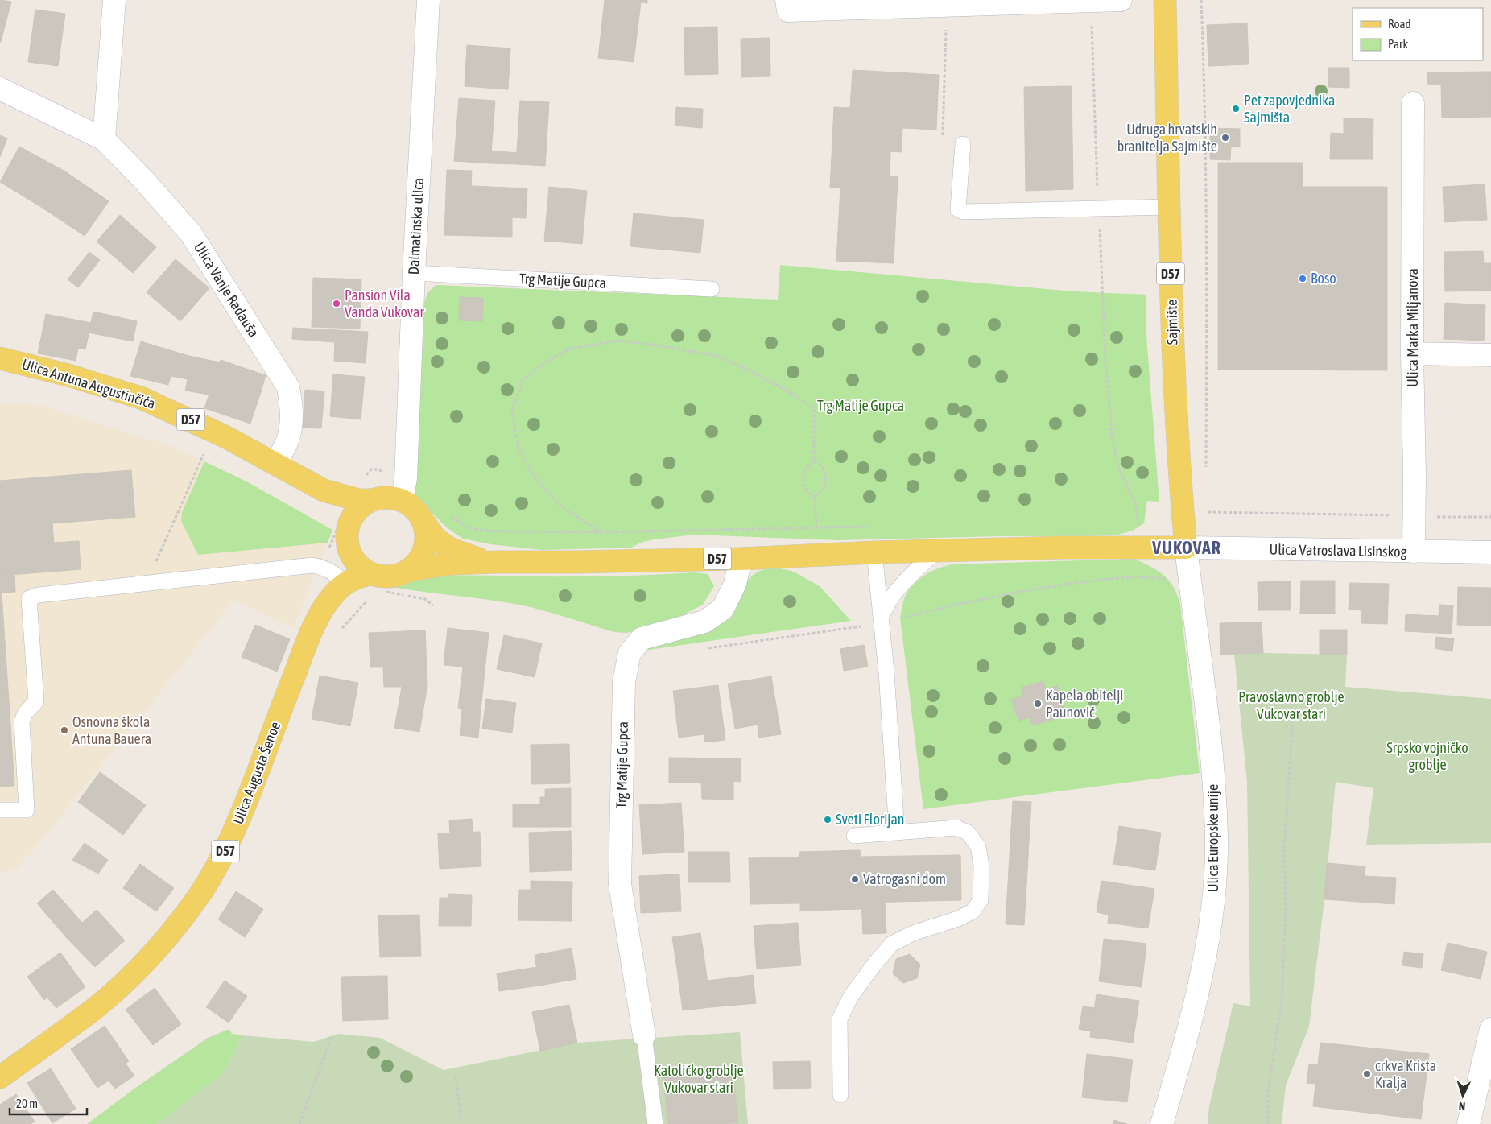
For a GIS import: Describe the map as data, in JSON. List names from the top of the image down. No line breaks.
{"streets":{"main road":["D57","Sajmište","Ulica Antuna Augustinčića","Ulica Augusta Šenoe"],"street":["Dalmatinska ulica","Trg Matije Gupca","Ulica Vanje Radauša","Ulica Marka Miljanova","Ulica Vatroslava Lisinskog","Ulica Europske unije"]},"crossings":[["Dalmatinska ulica","D57"],["Dalmatinska ulica","Trg Matije Gupca"],["Dalmatinska ulica","Ulica Antuna Augustinčića"],["Dalmatinska ulica","Ulica Augusta Šenoe"],["D57","Trg Matije Gupca"],["D57","Sajmište"],["D57","Ulica Antuna Augustinčića"],["D57","Ulica Vatroslava Lisinskog"],["D57","Ulica Augusta Šenoe"],["D57","Ulica Europske unije"],["Ulica Vanje Radauša","Ulica Antuna Augustinčića"],["Sajmište","Ulica Vatroslava Lisinskog"],["Sajmište","Ulica Europske unije"],["Ulica Marka Miljanova","Ulica Vatroslava Lisinskog"],["Ulica Antuna Augustinčića","Ulica Augusta Šenoe"],["Ulica Vatroslava Lisinskog","Ulica Europske unije"]],"districts":["VUKOVAR"],"parks":["Trg Matije Gupca","Pravoslavno groblje Vukovar stari","Srpsko vojničko groblje","Katoličko groblje Vukovar stari"],"places":["Pet zapovjednika Sajmišta","Udruga hrvatskih branitelja Sajmište","Boso","Pansion Vila Vanda Vukovar","Kapela obitelji Paunović","Osnovna škola Antuna Bauera","Sveti Florijan","Vatrogasni dom","crkva Krista Kralja"],"legend":["Road","Park"],"scale_bar":"20 m","north":"bottom"}
